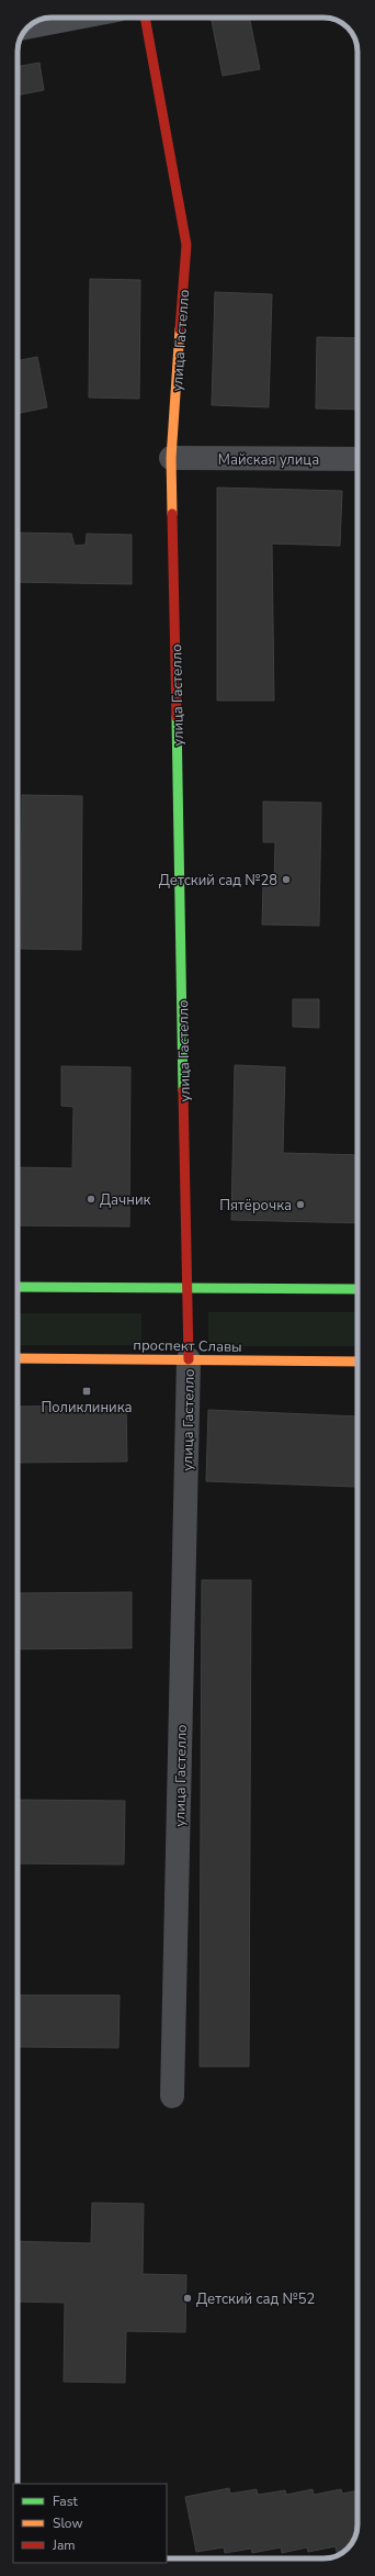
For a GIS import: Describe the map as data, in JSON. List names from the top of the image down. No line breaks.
{"streets":{"street":["улица Гастелло","Майская улица","проспект Славы"]},"crossings":[["улица Гастелло","Майская улица"],["улица Гастелло","проспект Славы"]],"places":{"other":["Детский сад №28","Дачник","Пятёрочка","Детский сад №52"],"transit":["Поликлиника"]},"legend":["Fast","Slow","Jam"]}
